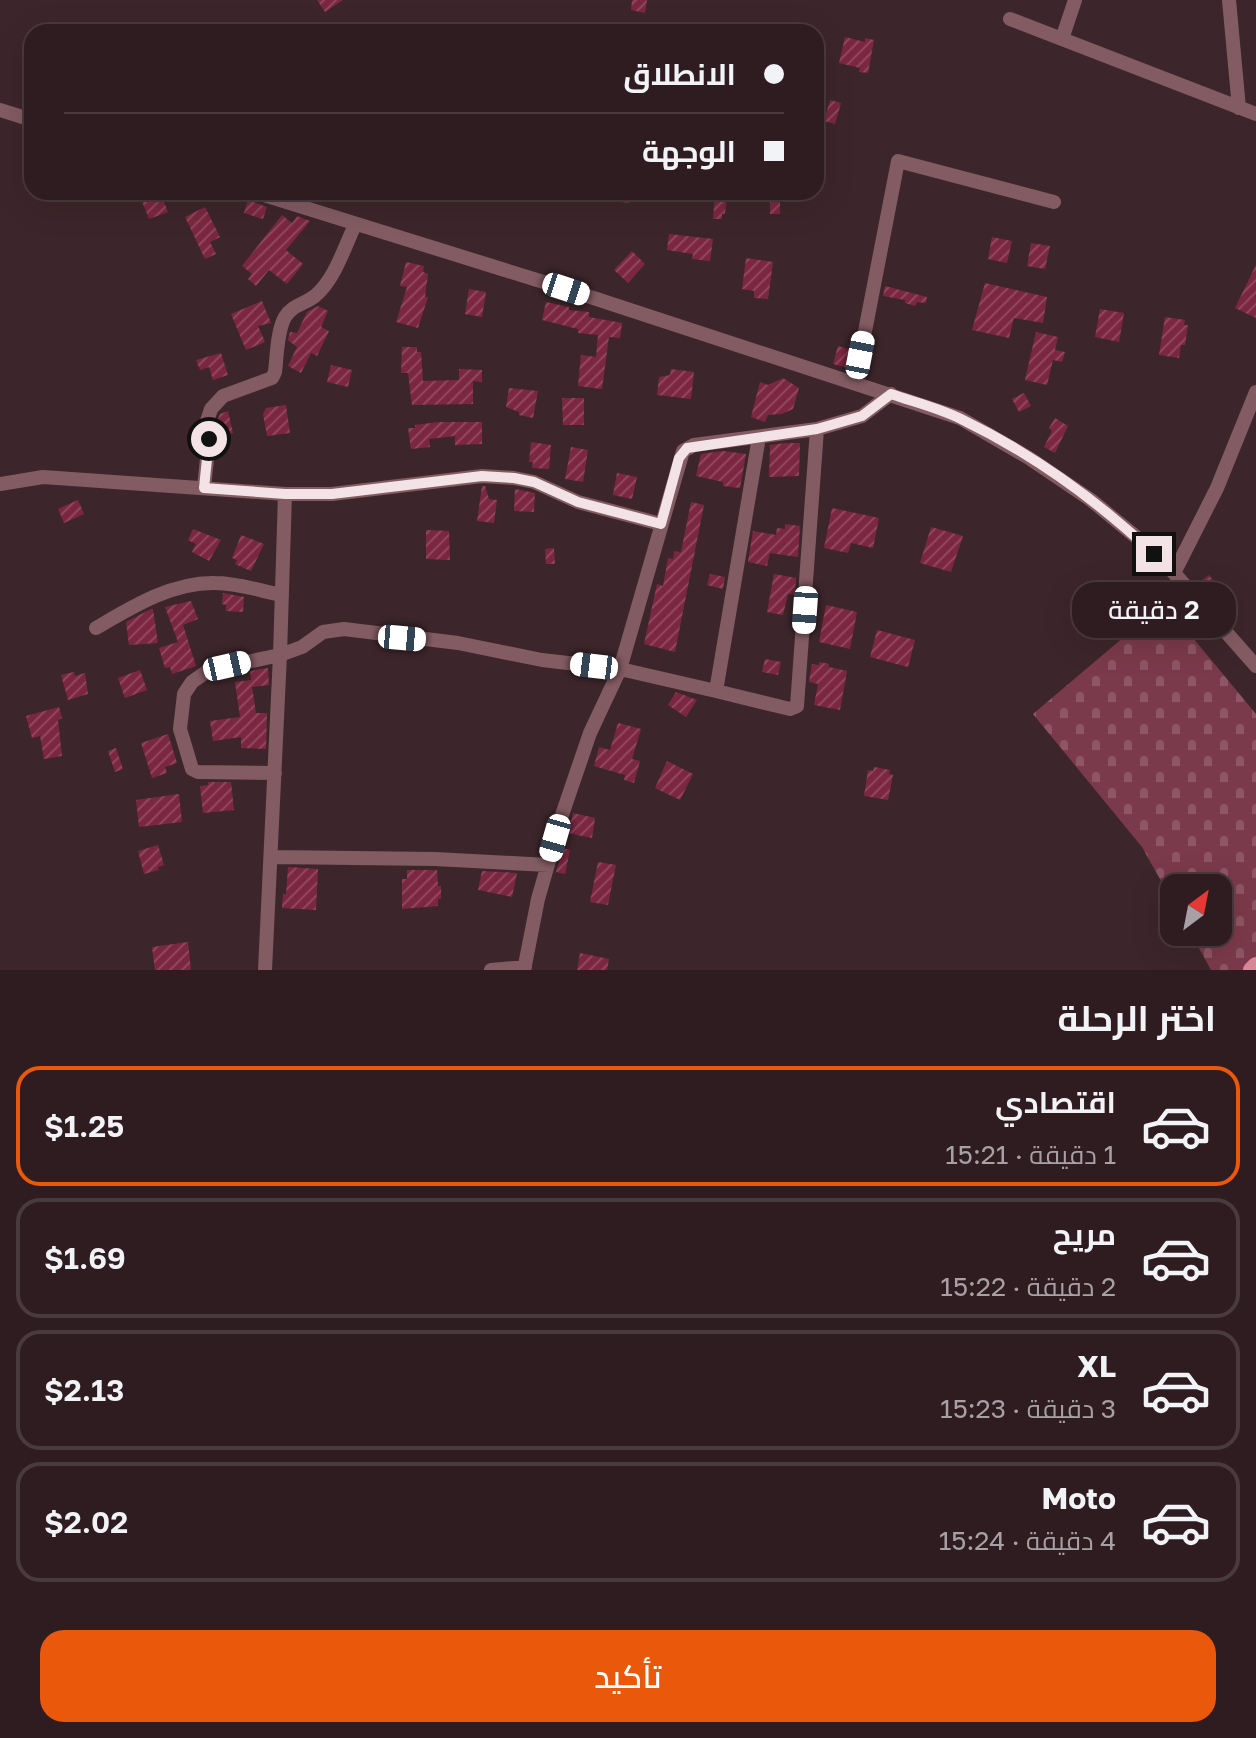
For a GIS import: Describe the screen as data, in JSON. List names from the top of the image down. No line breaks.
{"north":"top right","page":{"banner":["الانطلاق","الوجهة"],"bubble":"2 دقيقة","heading":"اختر الرحلة","list":[{"name":"اقتصادي","note":"1 دقيقة · 15:21","value":"$1.25"},{"name":"مريح","note":"2 دقيقة · 15:22","value":"$1.69"},{"name":"XL","note":"3 دقيقة · 15:23","value":"$2.13"},{"name":"Moto","note":"4 دقيقة · 15:24","value":"$2.02"}],"buttons":"تأكيد"}}
